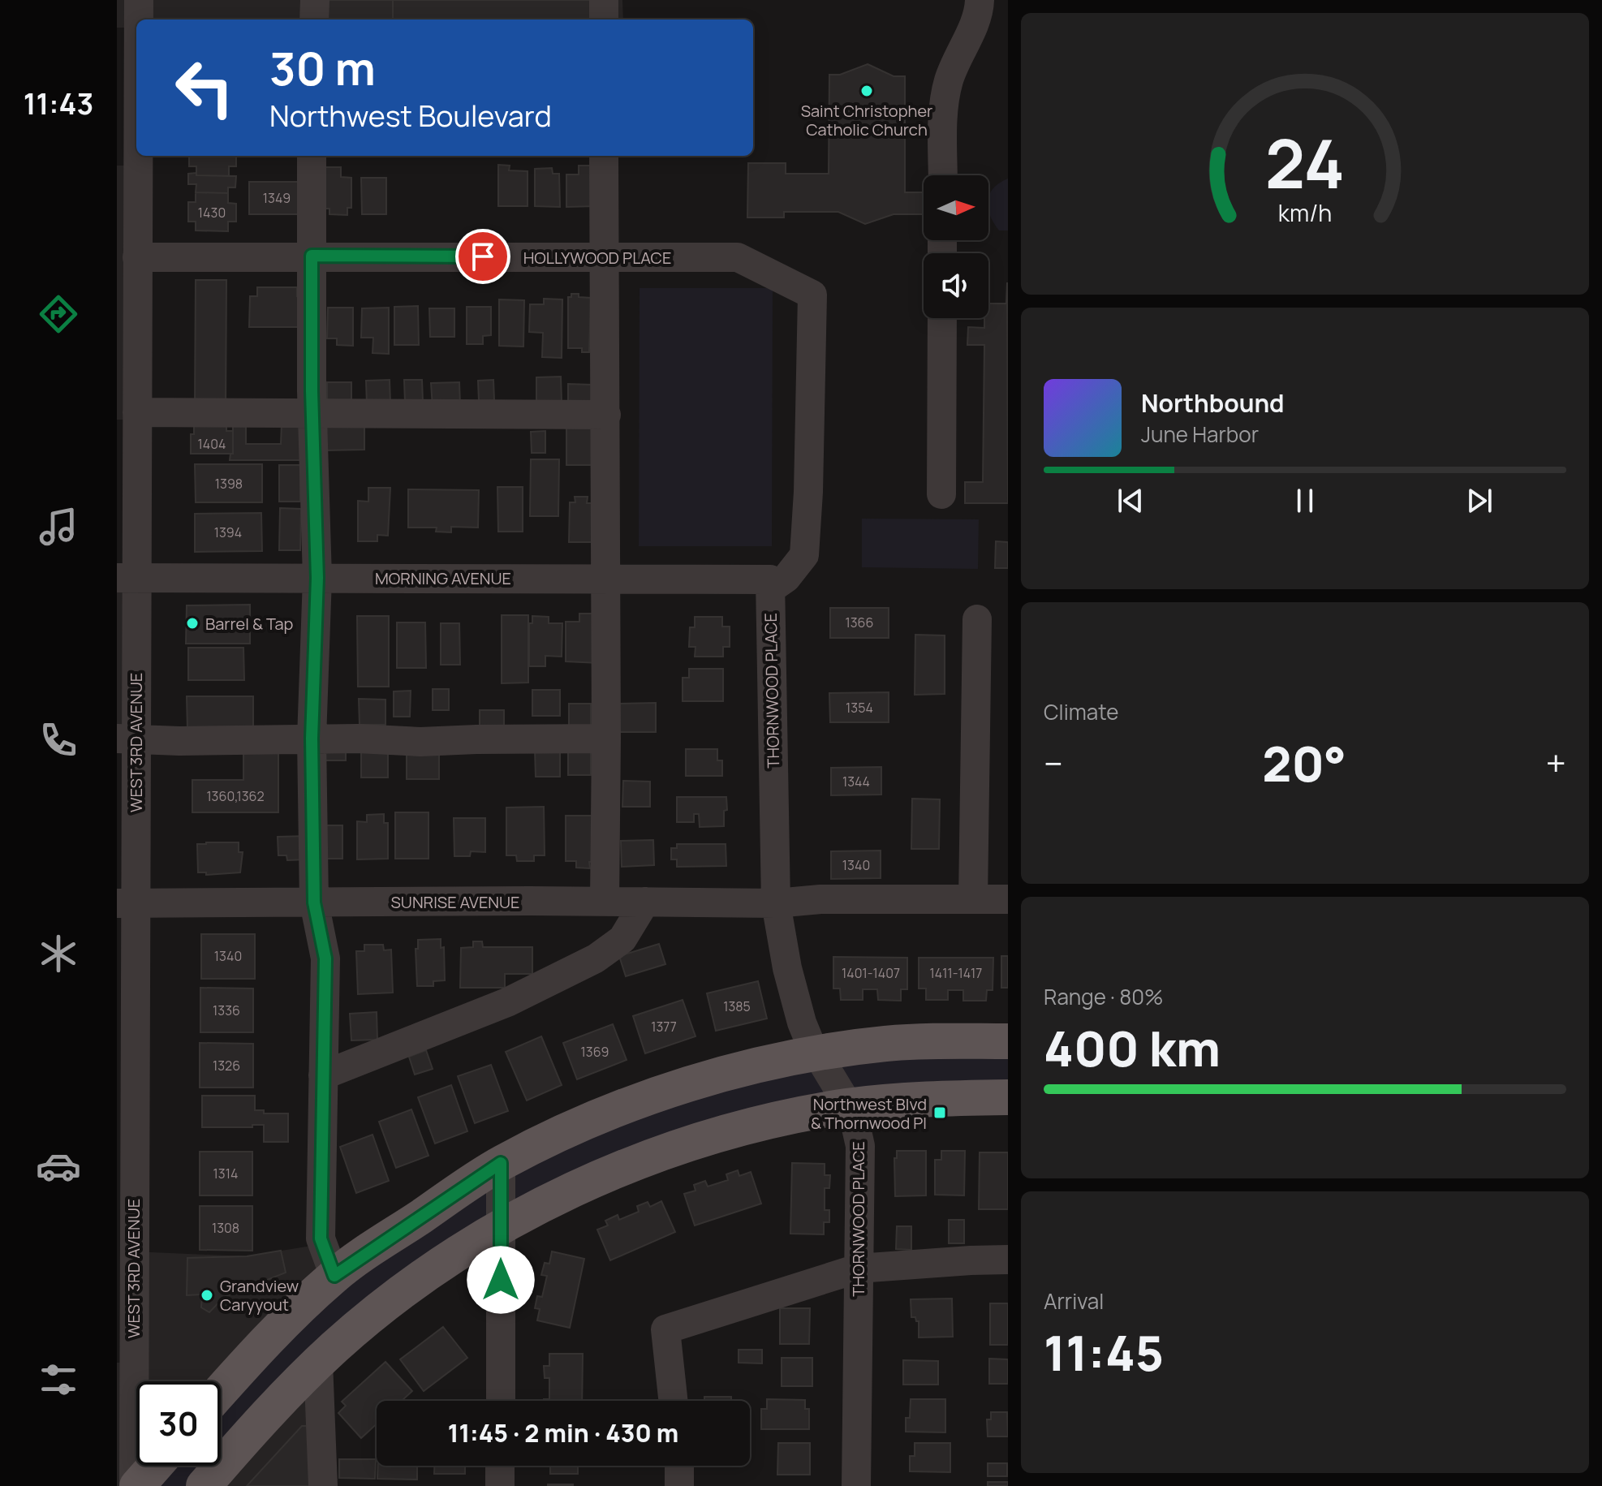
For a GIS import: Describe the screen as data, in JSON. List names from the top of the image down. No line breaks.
{"streets":{"street":["HOLLYWOOD PLACE","MORNING AVENUE","THORNWOOD PLACE","WEST 3RD AVENUE","SUNRISE AVENUE"]},"crossings":[["HOLLYWOOD PLACE","MORNING AVENUE"],["HOLLYWOOD PLACE","THORNWOOD PLACE"],["HOLLYWOOD PLACE","WEST 3RD AVENUE"],["MORNING AVENUE","THORNWOOD PLACE"],["MORNING AVENUE","WEST 3RD AVENUE"],["THORNWOOD PLACE","SUNRISE AVENUE"],["WEST 3RD AVENUE","SUNRISE AVENUE"]],"places":{"other":["Saint Christopher Catholic Church","Barrel & Tap","Grandview Caryyout"],"transit":["Northwest Blvd & Thornwood Pl"]},"house_numbers":["1349","1430","1404","1398","1394","1366","1354","1344","1360,1362","1340","1340","1401-1407","1411-1417","1385","1336","1377","1369","1326","1314","1308"],"north":"right","page":{"tabs":"11:43","turn":["30 m","Northwest Boulevard"],"song":["Northbound","June Harbor"],"tile":["Climate",["Range · 80%","400 km"],["Arrival","11:45"]],"heat":["−","20°","+"],"limit":"30","trip":"11:45 · 2 min · 430 m","gauge":["24","km/h"]}}
